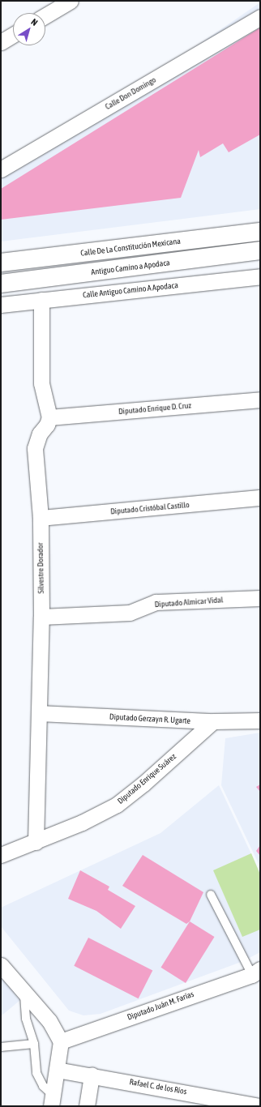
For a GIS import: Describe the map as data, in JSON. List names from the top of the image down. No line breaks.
{"streets":{"street":["Calle Don Domingo","Calle De La Constitución Mexicana","Antiguo Camino a Apodaca","Calle Antiguo Camino A Apodaca","Diputado Enrique D. Cruz","Diputado Cristóbal Castillo","Silvestre Dorador","Diputado Almicar Vidal","Diputado Gerzayn R. Ugarte","Diputado Enrique Suárez","Diputado Juán M. Farías","Rafael C. de los Ríos"]},"crossings":[["Diputado Enrique D. Cruz","Silvestre Dorador"],["Diputado Cristóbal Castillo","Silvestre Dorador"],["Silvestre Dorador","Diputado Almicar Vidal"],["Silvestre Dorador","Diputado Gerzayn R. Ugarte"],["Silvestre Dorador","Diputado Enrique Suárez"],["Diputado Gerzayn R. Ugarte","Diputado Enrique Suárez"]],"north":"top right"}
